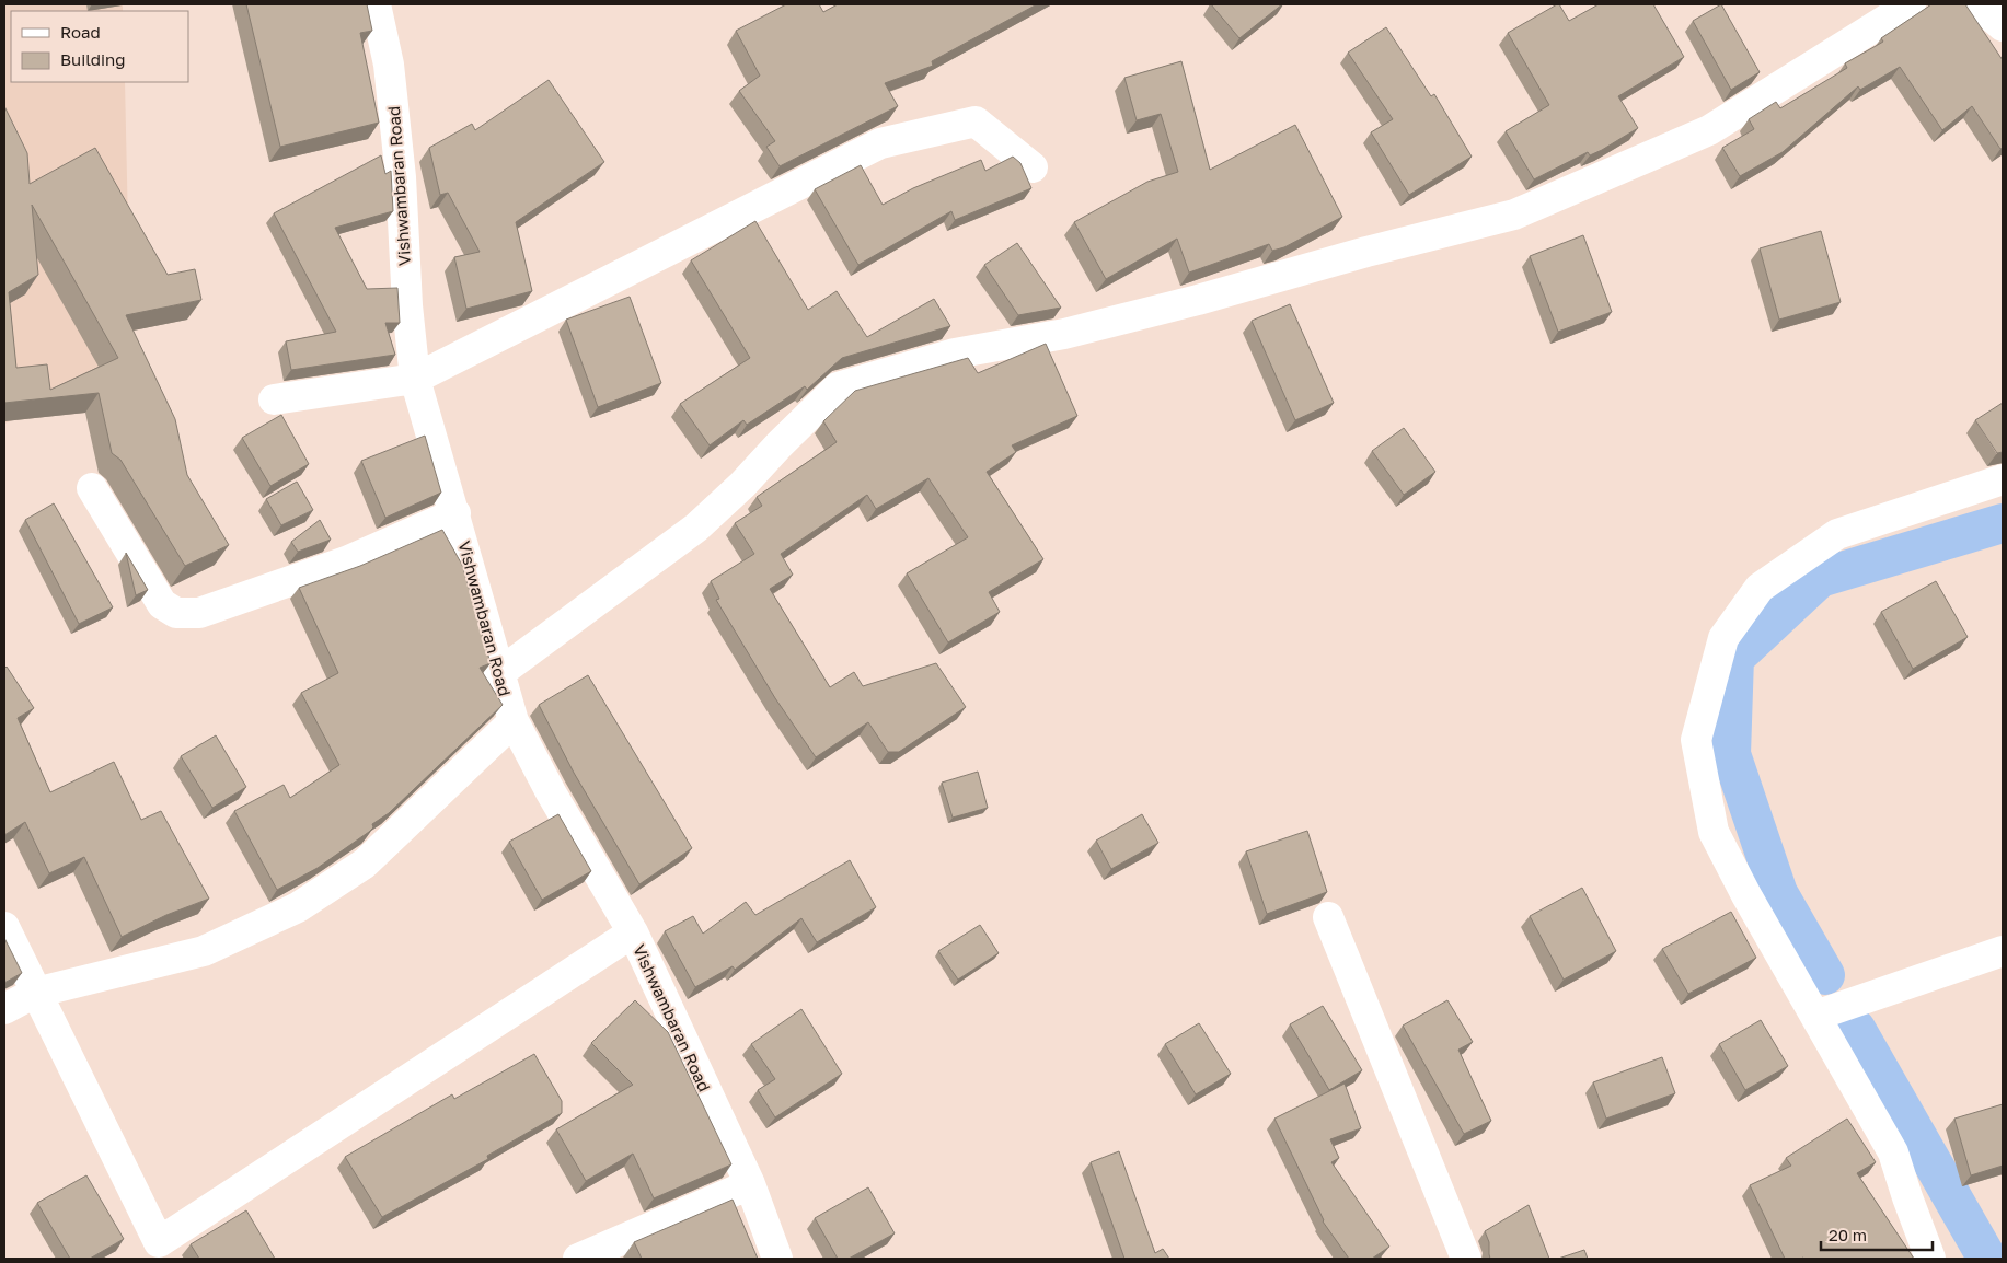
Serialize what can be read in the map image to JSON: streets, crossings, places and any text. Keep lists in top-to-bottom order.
{
  "streets": {
    "street": ["Vishwambaran Road"]
  },
  "legend": ["Road", "Building"],
  "scale_bar": "20 m"
}
